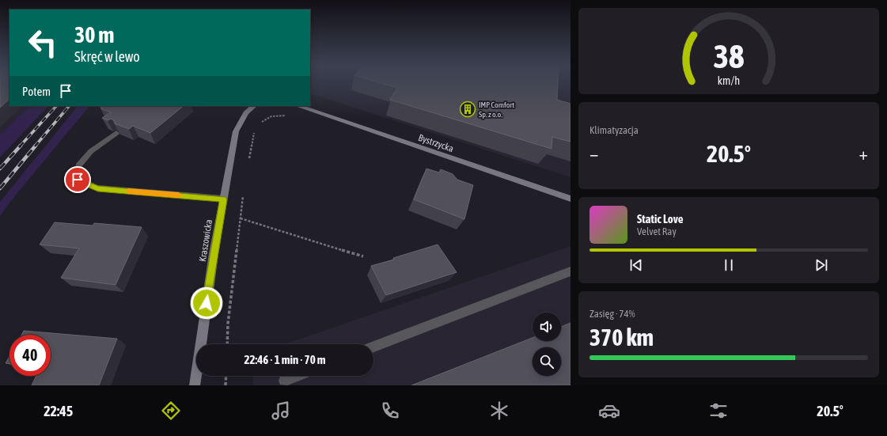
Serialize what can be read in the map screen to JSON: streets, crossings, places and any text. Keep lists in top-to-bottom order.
{
  "streets": {
    "street": ["Bystrzycka", "Kraszowicka"]
  },
  "places": {
    "building": ["IMP Comfort Sp. z o.o."]
  },
  "page": {
    "turn": ["30 m", "Skręć w lewo"],
    "then": "Potem",
    "tile": [
      "Klimatyzacja",
      ["Zasięg · 74%", "370 km"]
    ],
    "heat": ["−", "20.5°", "+"],
    "song": ["Static Love", "Velvet Ray"],
    "limit": "40",
    "trip": "22:46 · 1 min · 70 m",
    "tabs": ["22:45", "20.5°"],
    "gauge": ["38", "km/h"]
  }
}
